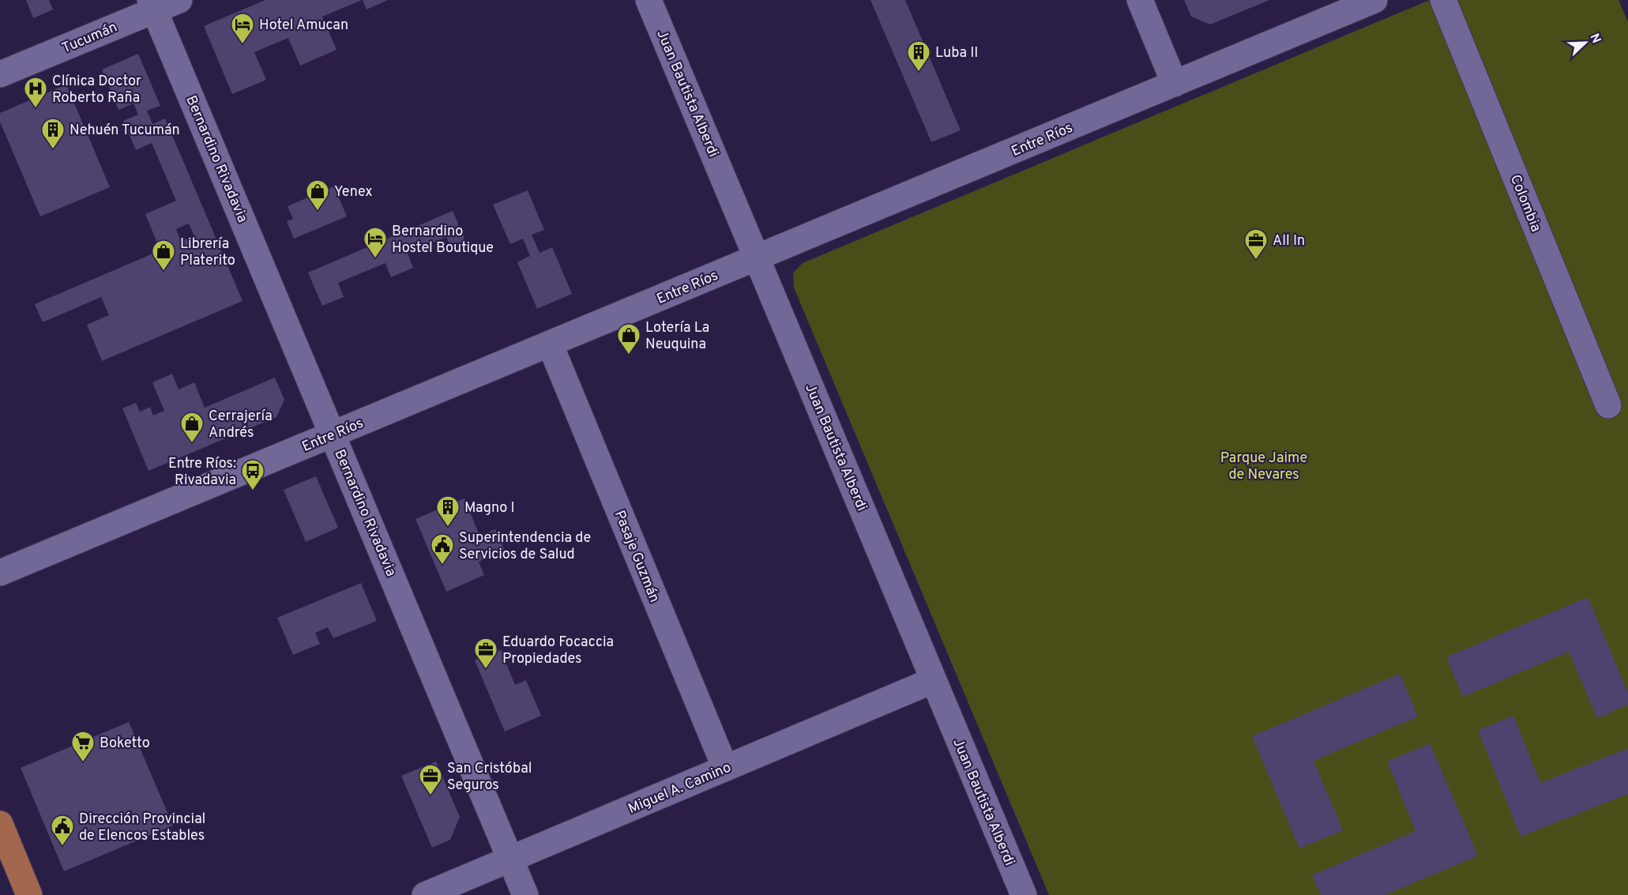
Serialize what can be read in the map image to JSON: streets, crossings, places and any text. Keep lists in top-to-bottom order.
{
  "streets": {
    "street": [
      "Tucumán",
      "Juan Bautista Alberdi",
      "Entre Ríos",
      "Bernardino Rivadavia",
      "Colombia",
      "Pasaje Guzmán",
      "Miguel A. Camino"
    ]
  },
  "crossings": [
    ["Tucumán", "Bernardino Rivadavia"],
    ["Juan Bautista Alberdi", "Entre Ríos"],
    ["Juan Bautista Alberdi", "Miguel A. Camino"],
    ["Entre Ríos", "Bernardino Rivadavia"],
    ["Entre Ríos", "Pasaje Guzmán"],
    ["Bernardino Rivadavia", "Miguel A. Camino"],
    ["Pasaje Guzmán", "Miguel A. Camino"]
  ],
  "parks": ["Parque Jaime de Nevares"],
  "places": {
    "hotel": ["Hotel Amucan", "Bernardino Hostel Boutique"],
    "building": ["Luba II", "Nehuén Tucumán", "Magno I"],
    "hospital": ["Clínica Doctor Roberto Raña"],
    "shop": [
      "Yenex",
      "Librería Platerito",
      "Lotería La Neuquina",
      "Cerrajería Andrés"
    ],
    "office": ["All In", "Eduardo Focaccia Propiedades", "San Cristóbal Seguros"],
    "bus stop": ["Entre Ríos: Rivadavia"],
    "public building": ["Superintendencia de Servicios de Salud", "Dirección Provincial de Elencos Estables"],
    "supermarket": ["Boketto"]
  },
  "north": "top right"
}
